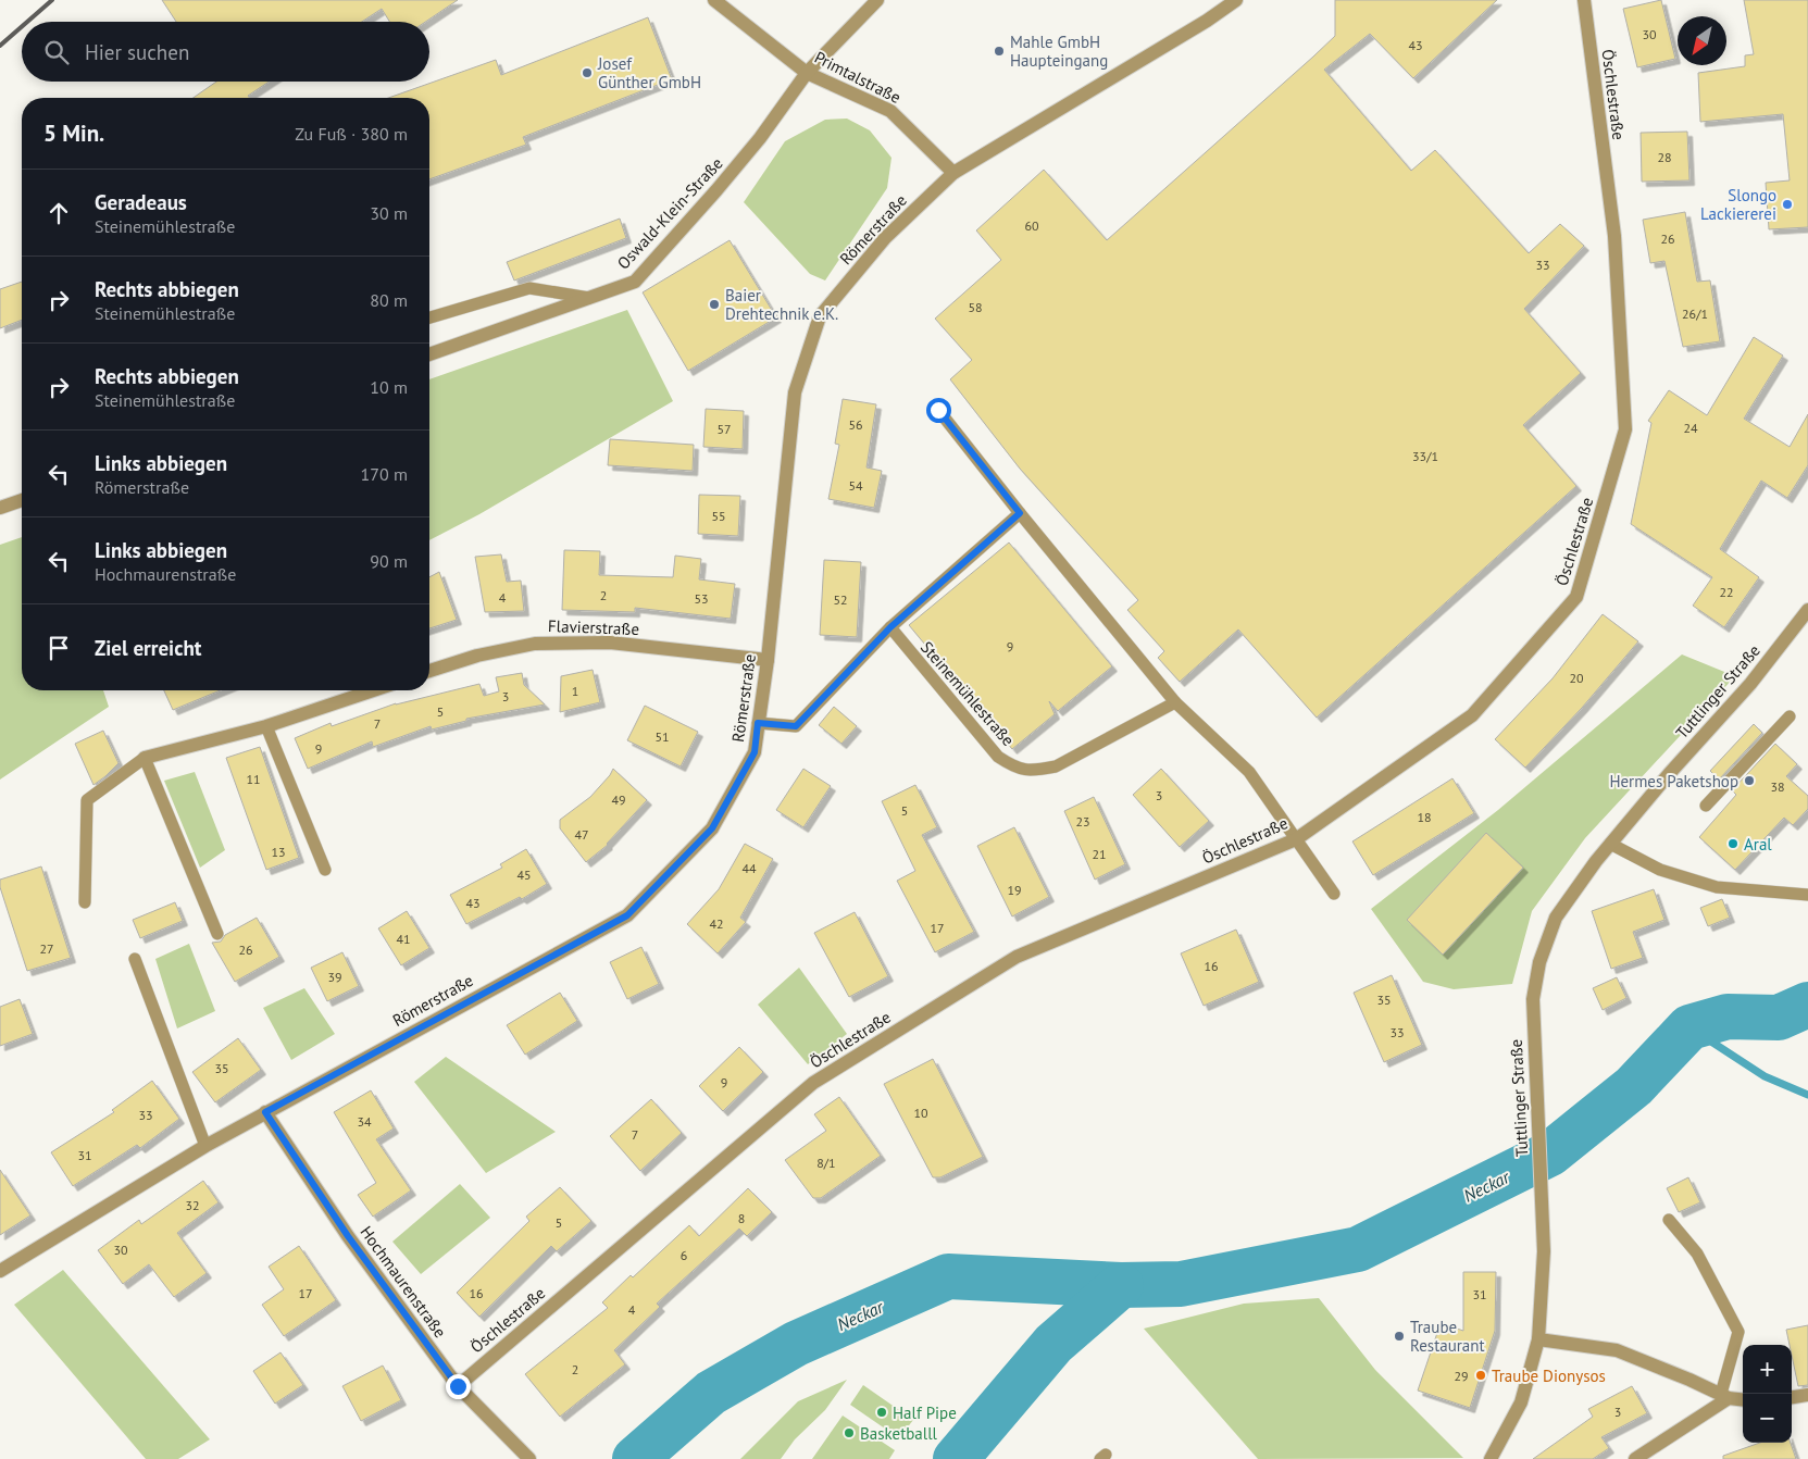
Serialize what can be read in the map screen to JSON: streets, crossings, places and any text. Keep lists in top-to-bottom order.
{
  "streets": {
    "street": [
      "Primtalstraße",
      "Öschlestraße",
      "Oswald-Klein-Straße",
      "Römerstraße",
      "Flavierstraße",
      "Tuttlinger Straße",
      "Hochmaurenstraße"
    ],
    "lane": ["Steinemühlestraße"]
  },
  "crossings": [
    ["Primtalstraße", "Oswald-Klein-Straße"],
    ["Primtalstraße", "Römerstraße"],
    ["Öschlestraße", "Hochmaurenstraße"],
    ["Römerstraße", "Flavierstraße"],
    ["Römerstraße", "Hochmaurenstraße"]
  ],
  "water": ["Neckar"],
  "places": [
    "Mahle GmbH Haupteingang",
    "Josef Günther GmbH",
    "Slongo Lackiererei",
    "Baier Drehtechnik e.K.",
    "Hermes Paketshop",
    "Aral",
    "Traube Restaurant",
    "Traube Dionysos",
    "Half Pipe",
    "Basketballl"
  ],
  "house_numbers": [
    "30",
    "43",
    "28",
    "60",
    "26",
    "33",
    "58",
    "26/1",
    "56",
    "24",
    "57",
    "33/1",
    "54",
    "55",
    "22",
    "2",
    "4",
    "53",
    "52",
    "9",
    "20",
    "1",
    "3",
    "5",
    "7",
    "51",
    "9",
    "11",
    "38",
    "3",
    "49",
    "5",
    "18",
    "23",
    "47",
    "13",
    "21",
    "44",
    "45",
    "19",
    "43",
    "42",
    "17",
    "41",
    "27",
    "26",
    "16",
    "39",
    "35",
    "33",
    "35",
    "9",
    "10",
    "33",
    "34",
    "7",
    "31",
    "8/1",
    "32",
    "8",
    "5",
    "30",
    "6",
    "17",
    "16",
    "31",
    "4",
    "2",
    "29",
    "3"
  ],
  "north": "bottom left",
  "page": {
    "search": "Hier suchen",
    "heading": ["5 Min.", "Zu Fuß · 380 m"],
    "list": [
      ["Geradeaus", "Steinemühlestraße", "30 m"],
      ["Rechts abbiegen", "Steinemühlestraße", "80 m"],
      ["Rechts abbiegen", "Steinemühlestraße", "10 m"],
      ["Links abbiegen", "Römerstraße", "170 m"],
      ["Links abbiegen", "Hochmaurenstraße", "90 m"],
      "Ziel erreicht"
    ],
    "map_buttons": ["+", "−"]
  }
}
